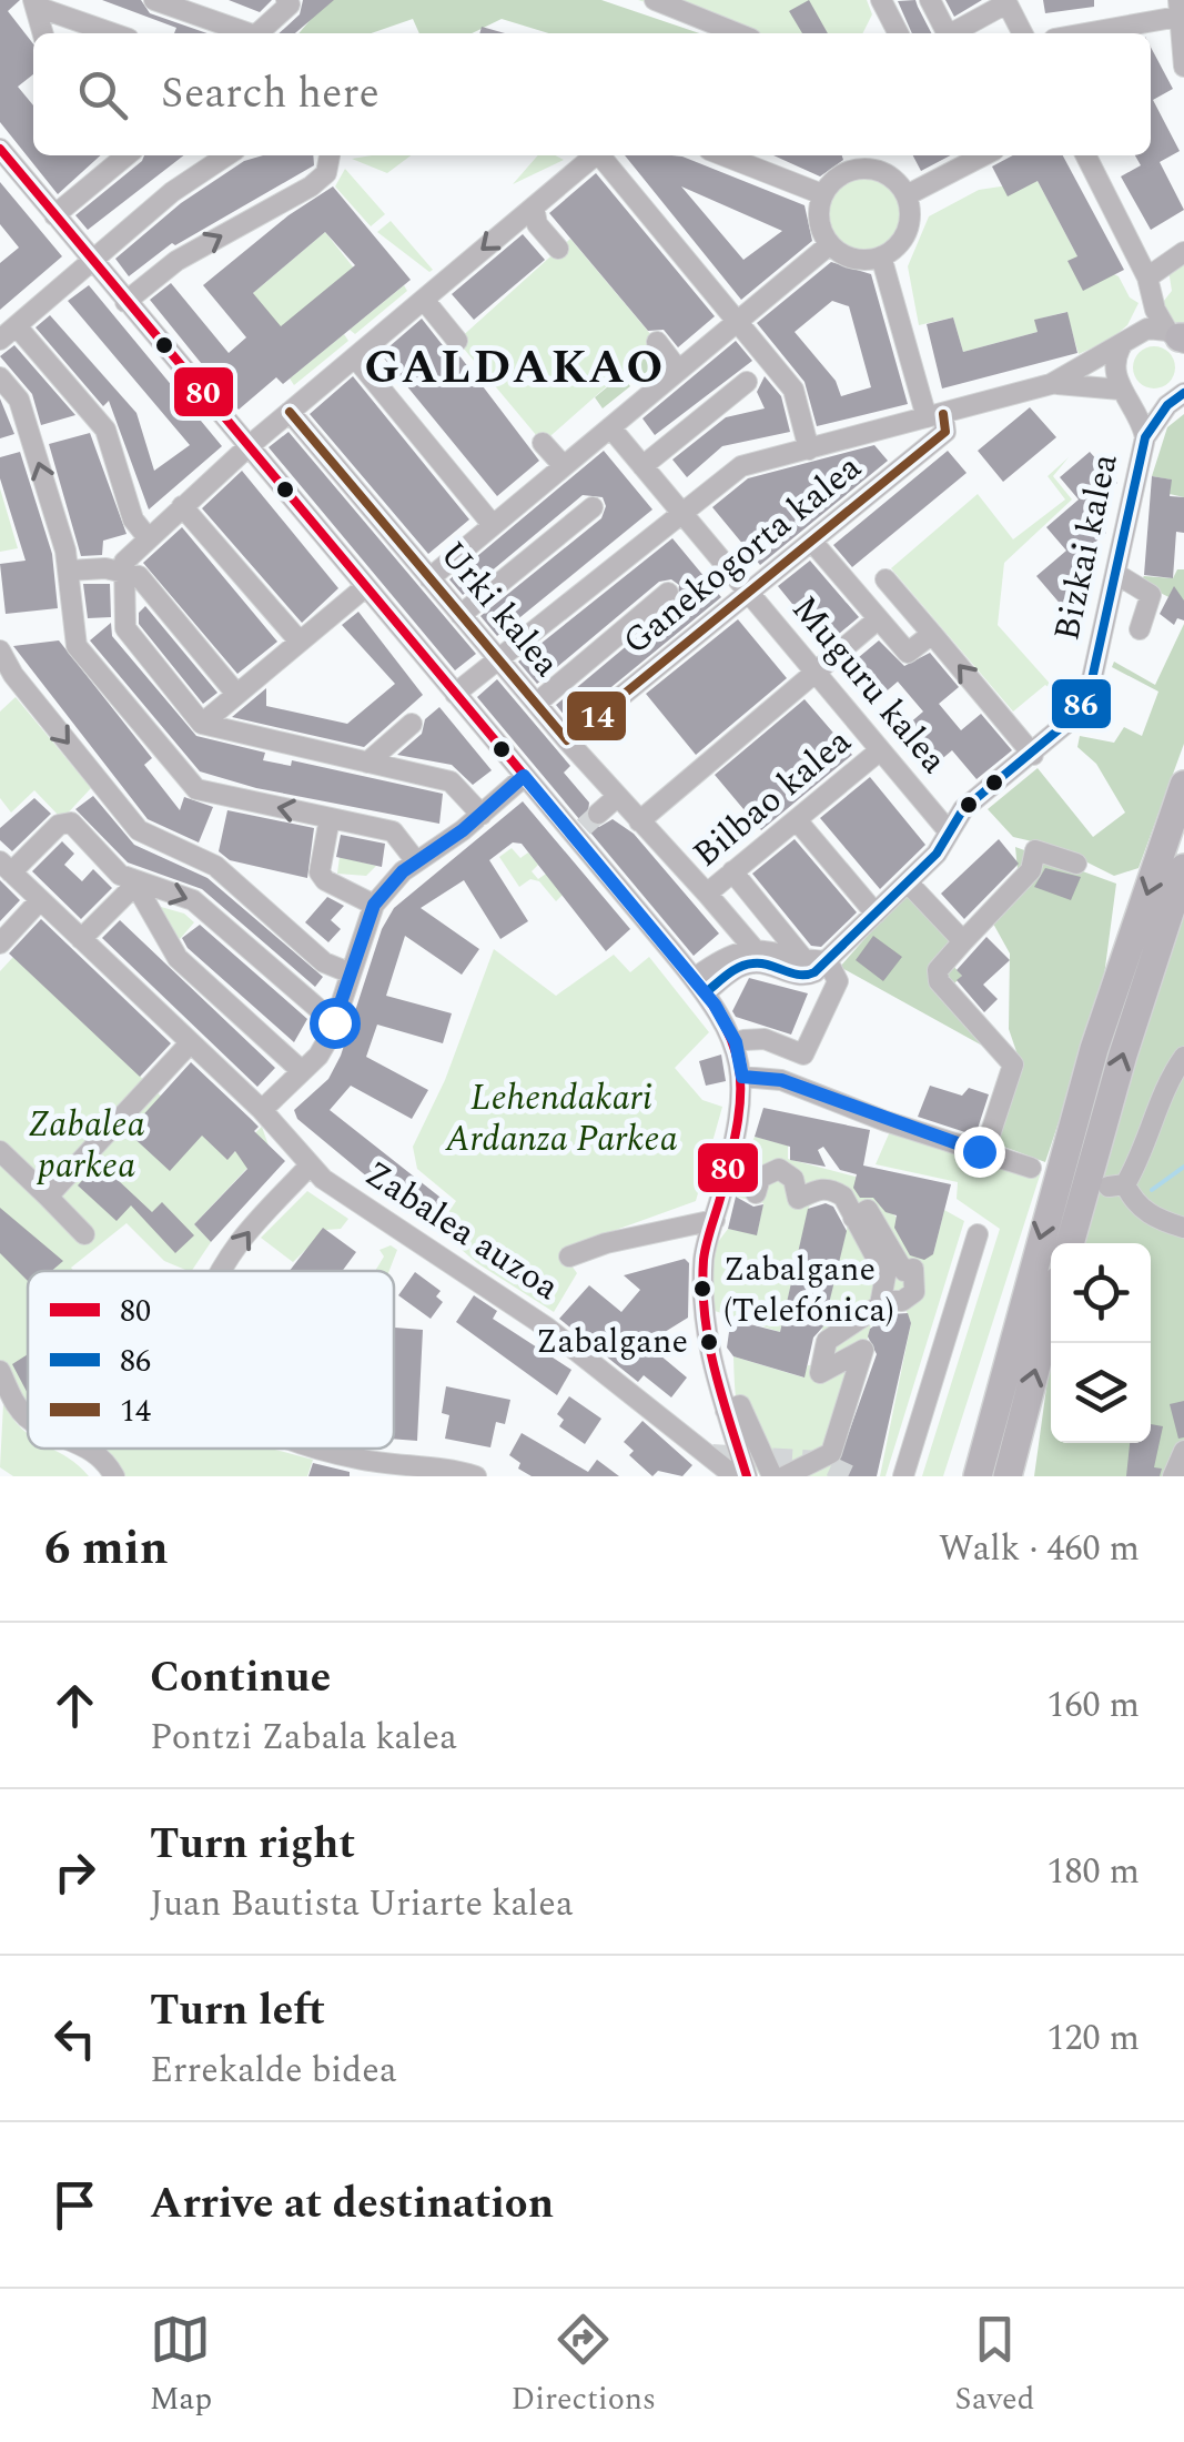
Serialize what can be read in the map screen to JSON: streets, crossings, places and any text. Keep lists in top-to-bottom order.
{
  "streets": {
    "street": [
      "Bizkai kalea",
      "Ganekogorta kalea",
      "Urki kalea",
      "Muguru kalea",
      "Bilbao kalea",
      "Zabalea auzoa"
    ]
  },
  "crossings": [
    ["Bizkai kalea", "Muguru kalea"],
    ["Ganekogorta kalea", "Urki kalea"],
    ["Ganekogorta kalea", "Muguru kalea"],
    ["Urki kalea", "Bilbao kalea"],
    ["Muguru kalea", "Bilbao kalea"]
  ],
  "districts": ["GALDAKAO"],
  "parks": ["Lehendakari Ardanza Parkea", "Zabalea parkea"],
  "places": ["Zabalgane (Telefónica)", "Zabalgane"],
  "lines": ["transit line 80", "transit line 86", "transit line 14"],
  "legend": ["80", "86", "14"],
  "page": {
    "search": "Search here",
    "heading": ["6 min", "Walk · 460 m"],
    "list": [
      ["Continue", "Pontzi Zabala kalea", "160 m"],
      ["Turn right", "Juan Bautista Uriarte kalea", "180 m"],
      ["Turn left", "Errekalde bidea", "120 m"],
      "Arrive at destination"
    ],
    "nav": ["Map", "Directions", "Saved"]
  }
}
